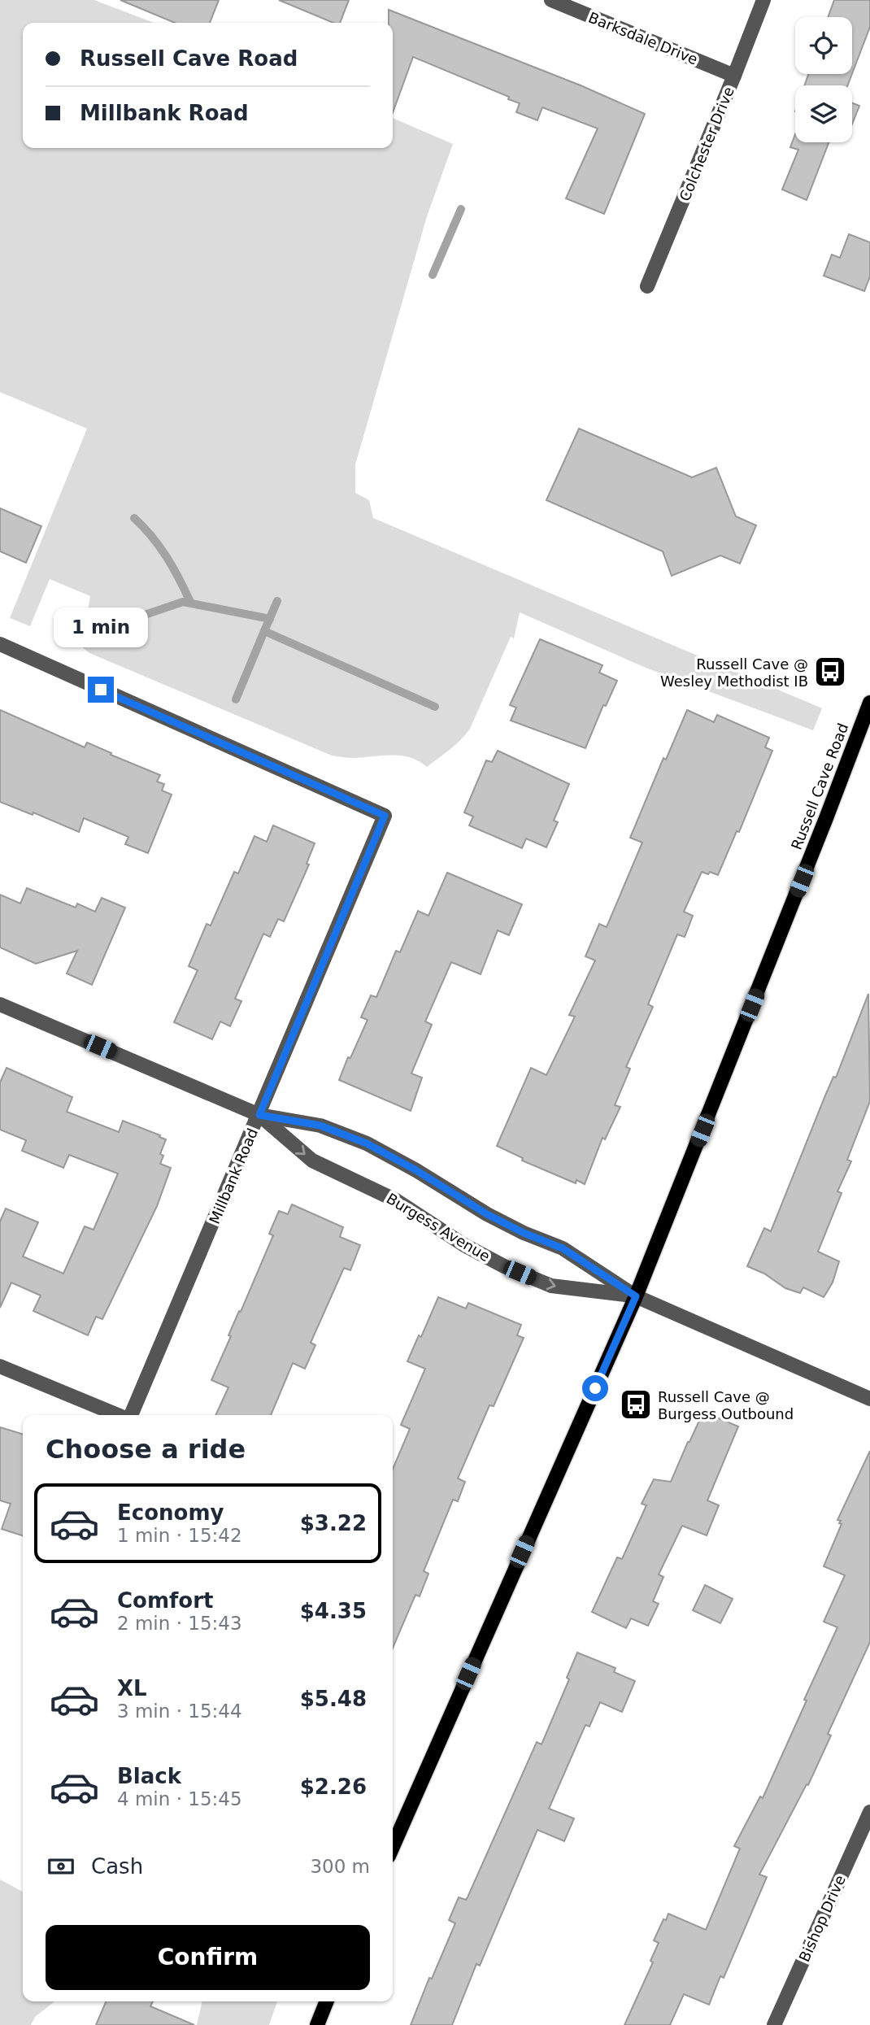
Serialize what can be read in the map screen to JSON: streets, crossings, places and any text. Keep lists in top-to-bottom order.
{
  "streets": {
    "main road": ["Russell Cave Road"],
    "street": [
      "Barksdale Drive",
      "Colchester Drive",
      "Millbank Road",
      "Burgess Avenue",
      "Bishop Drive"
    ]
  },
  "crossings": [
    ["Barksdale Drive", "Colchester Drive"],
    ["Russell Cave Road", "Burgess Avenue"],
    ["Millbank Road", "Burgess Avenue"]
  ],
  "places": {
    "bus stop": ["Russell Cave @ Wesley Methodist IB", "Russell Cave @ Burgess Outbound"]
  },
  "page": {
    "banner": ["Russell Cave Road", "Millbank Road"],
    "bubble": "1 min",
    "heading": "Choose a ride",
    "list": [
      {
        "name": "Economy",
        "note": "1 min · 15:42",
        "value": "$3.22"
      },
      {
        "name": "Comfort",
        "note": "2 min · 15:43",
        "value": "$4.35"
      },
      {
        "name": "XL",
        "note": "3 min · 15:44",
        "value": "$5.48"
      },
      {
        "name": "Black",
        "note": "4 min · 15:45",
        "value": "$2.26"
      }
    ],
    "pay": ["Cash", "300 m"],
    "buttons": "Confirm"
  }
}
